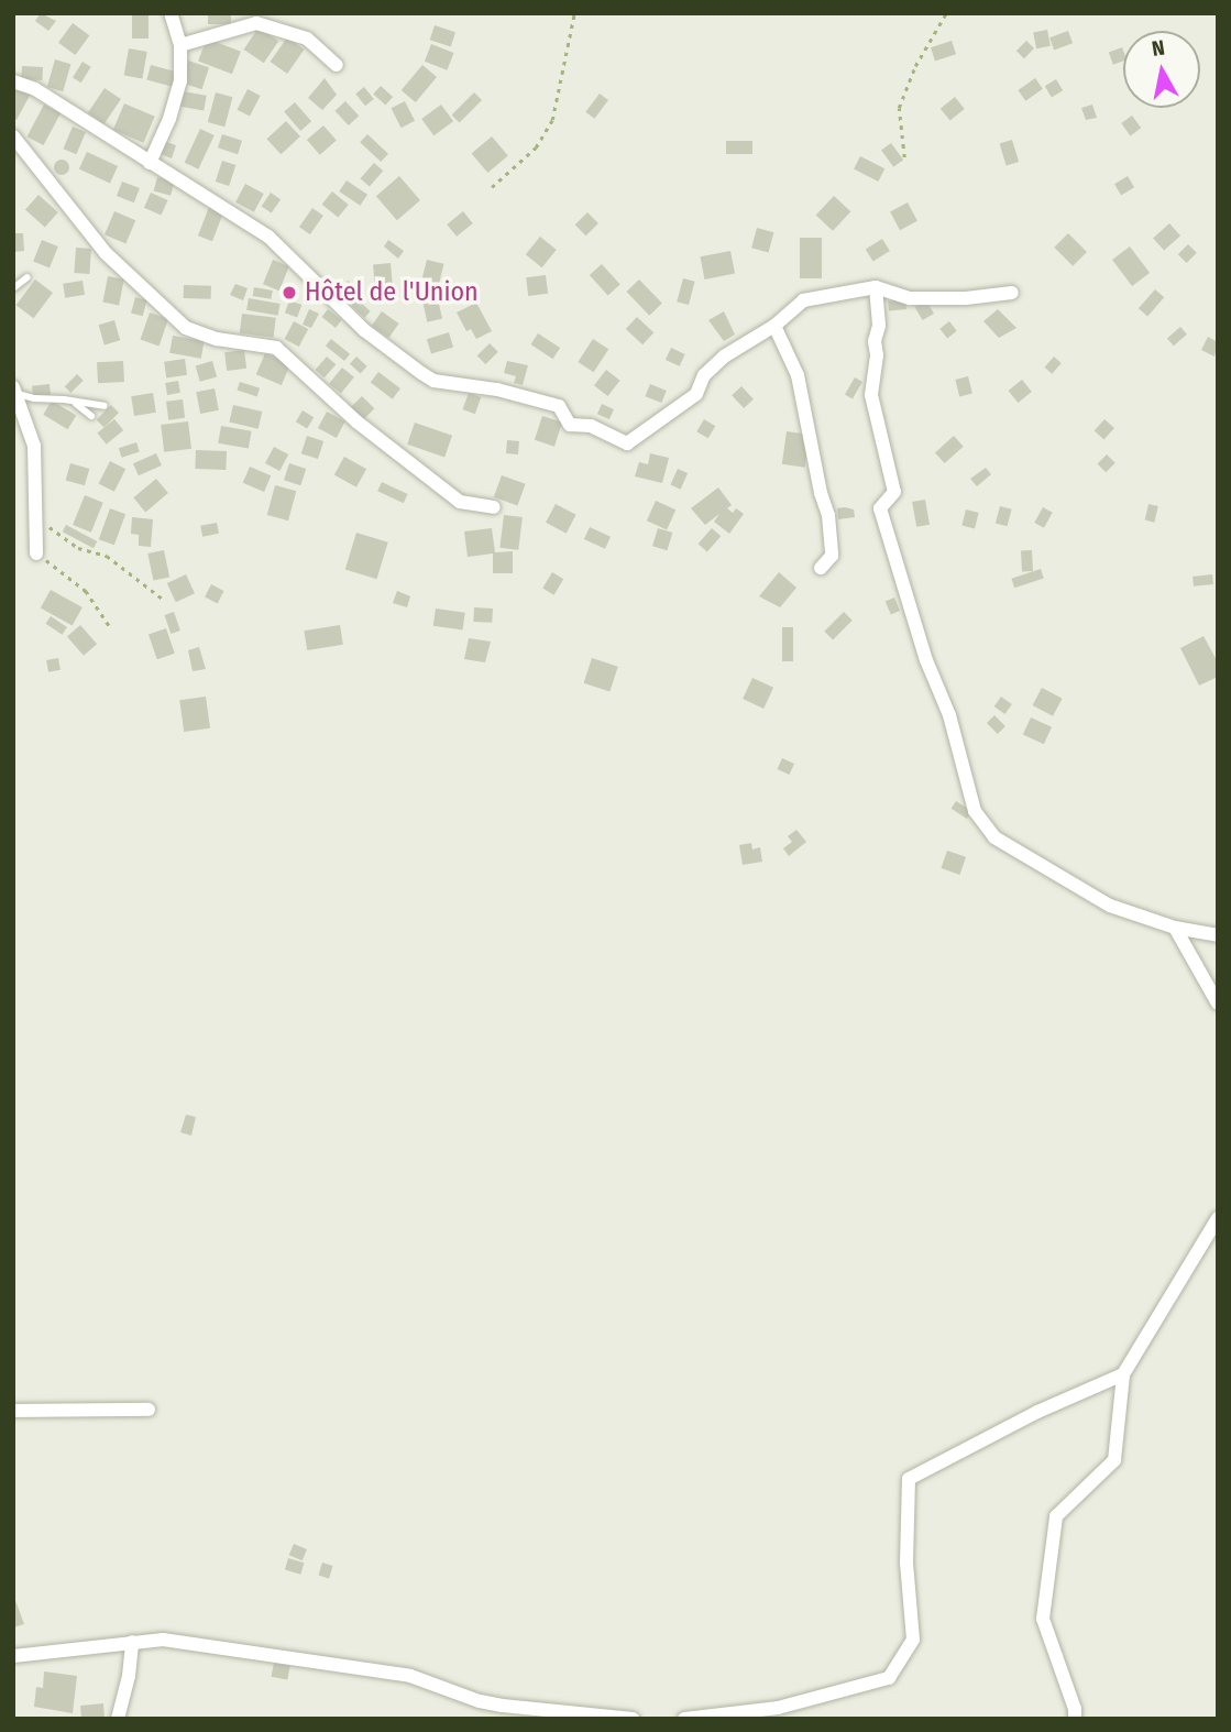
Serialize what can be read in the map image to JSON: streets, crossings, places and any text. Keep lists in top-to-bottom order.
{
  "places": ["Hôtel de l'Union"],
  "north": "top"
}
